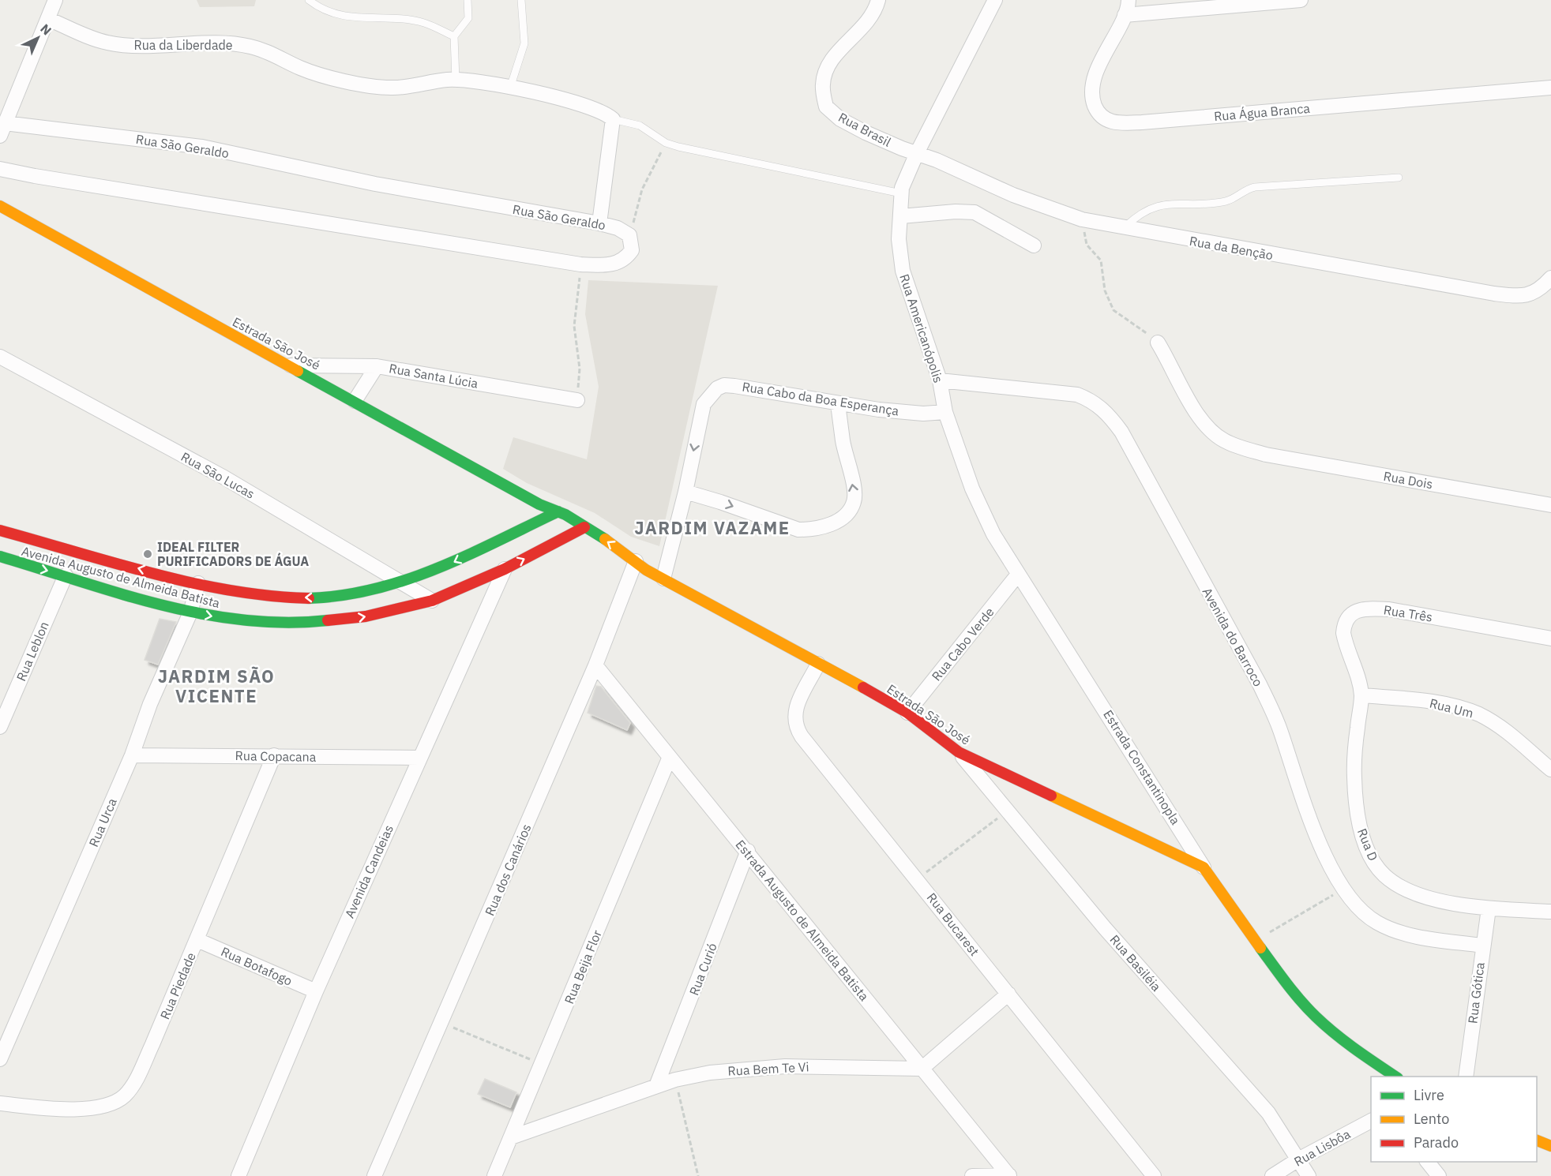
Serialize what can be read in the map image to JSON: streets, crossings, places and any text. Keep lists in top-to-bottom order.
{
  "streets": {
    "street": [
      "Rua da Liberdade",
      "Rua Água Branca",
      "Rua Brasil",
      "Rua São Geraldo",
      "Rua da Benção",
      "Rua Americanópolis",
      "Estrada São José",
      "Rua Santa Lúcia",
      "Rua Cabo da Boa Esperança",
      "Rua São Lucas",
      "Rua Dois",
      "Avenida Augusto de Almeida Batista",
      "Rua Três",
      "Avenida do Barroco",
      "Rua Cabo Verde",
      "Rua Leblon",
      "Rua Um",
      "Rua Copacana",
      "Estrada Constantinopla",
      "Rua Urca",
      "Rua D",
      "Rua dos Canários",
      "Avenida Candeias",
      "Estrada Augusto de Almeida Batista",
      "Rua Bucarest",
      "Rua Basiléia",
      "Rua Botafogo",
      "Rua Beija Flor",
      "Rua Curió",
      "Rua Piedade",
      "Rua Gótica",
      "Rua Bem Te Vi",
      "Rua Lisbôa"
    ]
  },
  "crossings": [
    ["Rua Brasil", "Rua da Benção"],
    ["Rua Americanópolis", "Rua Cabo da Boa Esperança"],
    ["Rua Americanópolis", "Avenida do Barroco"],
    ["Rua Americanópolis", "Estrada Constantinopla"],
    ["Estrada São José", "Rua Santa Lúcia"],
    ["Estrada São José", "Avenida Augusto de Almeida Batista"],
    ["Estrada São José", "Rua Cabo Verde"],
    ["Estrada São José", "Estrada Constantinopla"],
    ["Estrada São José", "Rua dos Canários"],
    ["Estrada São José", "Rua Bucarest"],
    ["Estrada São José", "Rua Basiléia"],
    ["Rua Cabo da Boa Esperança", "Estrada Constantinopla"],
    ["Rua São Lucas", "Avenida Augusto de Almeida Batista"],
    ["Avenida Augusto de Almeida Batista", "Rua Leblon"],
    ["Avenida Augusto de Almeida Batista", "Rua Urca"],
    ["Avenida Augusto de Almeida Batista", "Avenida Candeias"],
    ["Rua Três", "Rua Um"],
    ["Rua Três", "Rua D"],
    ["Avenida do Barroco", "Rua Gótica"],
    ["Rua Cabo Verde", "Estrada Constantinopla"],
    ["Rua Um", "Rua D"],
    ["Rua Copacana", "Rua Urca"],
    ["Rua Copacana", "Avenida Candeias"],
    ["Rua Copacana", "Rua Piedade"],
    ["Rua D", "Rua Gótica"],
    ["Rua dos Canários", "Estrada Augusto de Almeida Batista"],
    ["Avenida Candeias", "Rua Botafogo"],
    ["Estrada Augusto de Almeida Batista", "Rua Beija Flor"],
    ["Estrada Augusto de Almeida Batista", "Rua Curió"],
    ["Estrada Augusto de Almeida Batista", "Rua Bem Te Vi"],
    ["Rua Basiléia", "Rua Lisbôa"],
    ["Rua Botafogo", "Rua Piedade"],
    ["Rua Beija Flor", "Rua Bem Te Vi"],
    ["Rua Curió", "Rua Bem Te Vi"]
  ],
  "districts": ["JARDIM VAZAME", "JARDIM SÃO VICENTE"],
  "places": ["IDEAL FILTER PURIFICADORS DE ÁGUA"],
  "legend": ["Livre", "Lento", "Parado"],
  "north": "top right"
}
